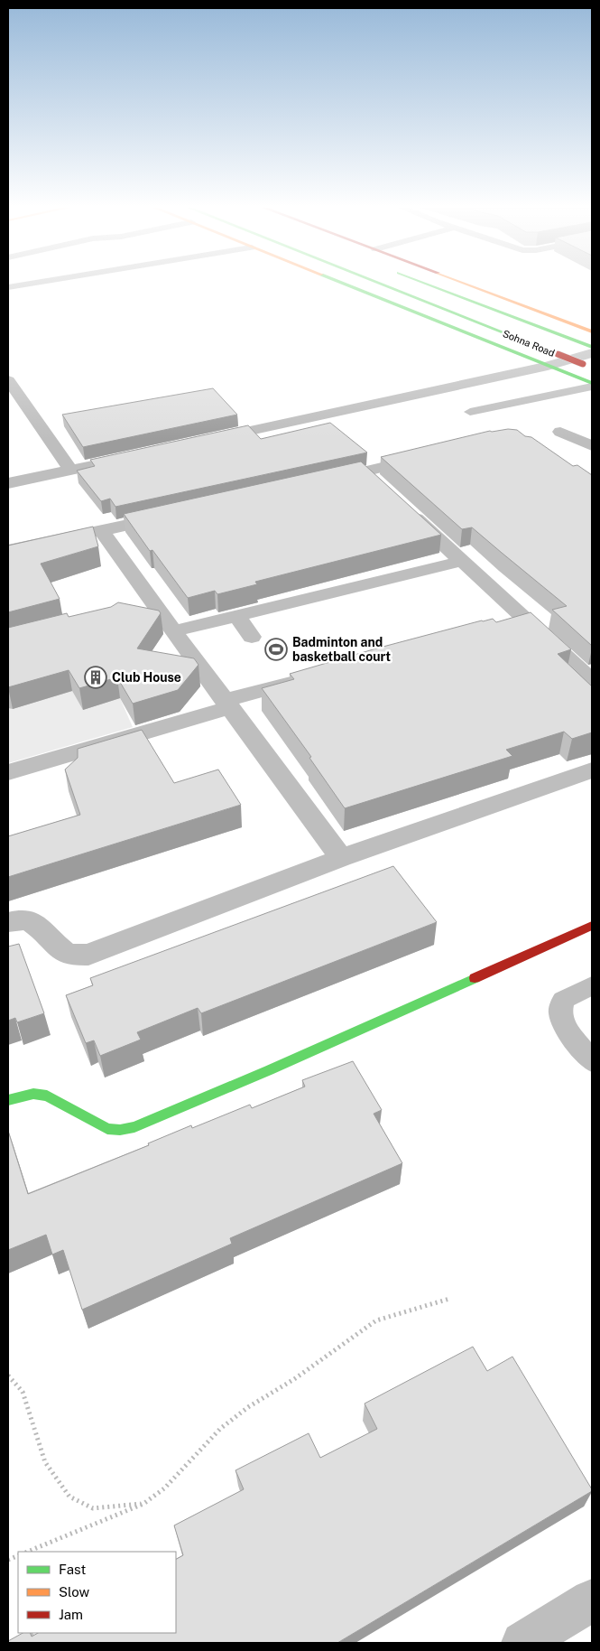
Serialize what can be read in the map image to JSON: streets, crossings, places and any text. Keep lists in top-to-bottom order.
{
  "streets": {
    "main road": ["Sohna Road"]
  },
  "places": {
    "sports": ["Badminton and basketball court"],
    "building": ["Club House"]
  },
  "legend": ["Fast", "Slow", "Jam"]
}
